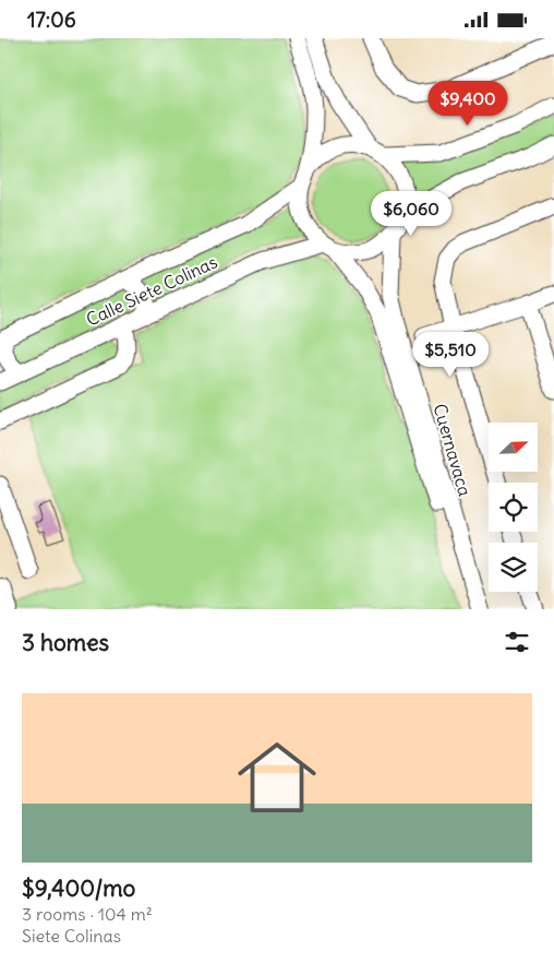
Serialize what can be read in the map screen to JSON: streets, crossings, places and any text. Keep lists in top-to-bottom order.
{
  "streets": {
    "street": ["Calle Siete Colinas", "Cuernavaca"]
  },
  "crossings": [
    ["Calle Siete Colinas", "Cuernavaca"]
  ],
  "north": "top right",
  "page": {
    "status": "17:06",
    "price": ["$9,400", "$6,060", "$5,510"],
    "heading": "3 homes",
    "list": [
      {
        "name": "$9,400/mo",
        "note": "3 rooms · 104 m² · Siete Colinas"
      }
    ]
  }
}
